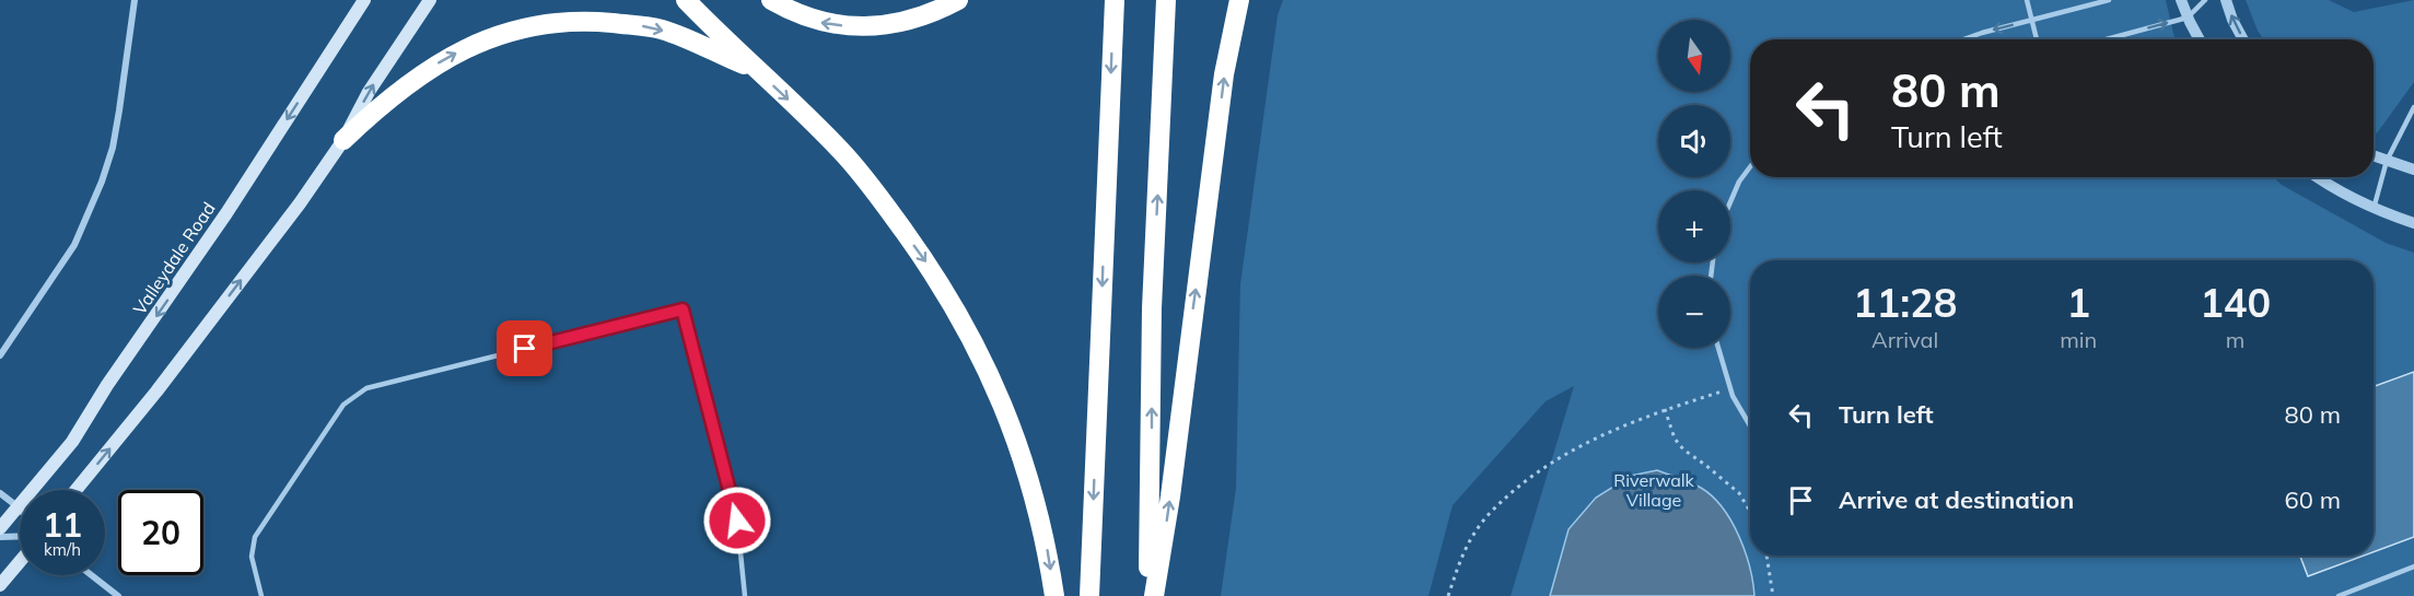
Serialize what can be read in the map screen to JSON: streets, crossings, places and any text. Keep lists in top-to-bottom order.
{
  "streets": {
    "main road": ["Valleydale Road"]
  },
  "parks": ["Riverwalk Village"],
  "north": "bottom",
  "page": {
    "map_buttons": ["+", "−"],
    "turn": ["80 m", "Turn left"],
    "eta": [
      "11:28",
      "Arrival",
      "1",
      "min",
      "140",
      "m"
    ],
    "list": [
      {
        "name": "Turn left",
        "value": "80 m"
      },
      {
        "name": "Arrive at destination",
        "value": "60 m"
      }
    ],
    "speed": "11 km/h",
    "limit": "20"
  }
}
